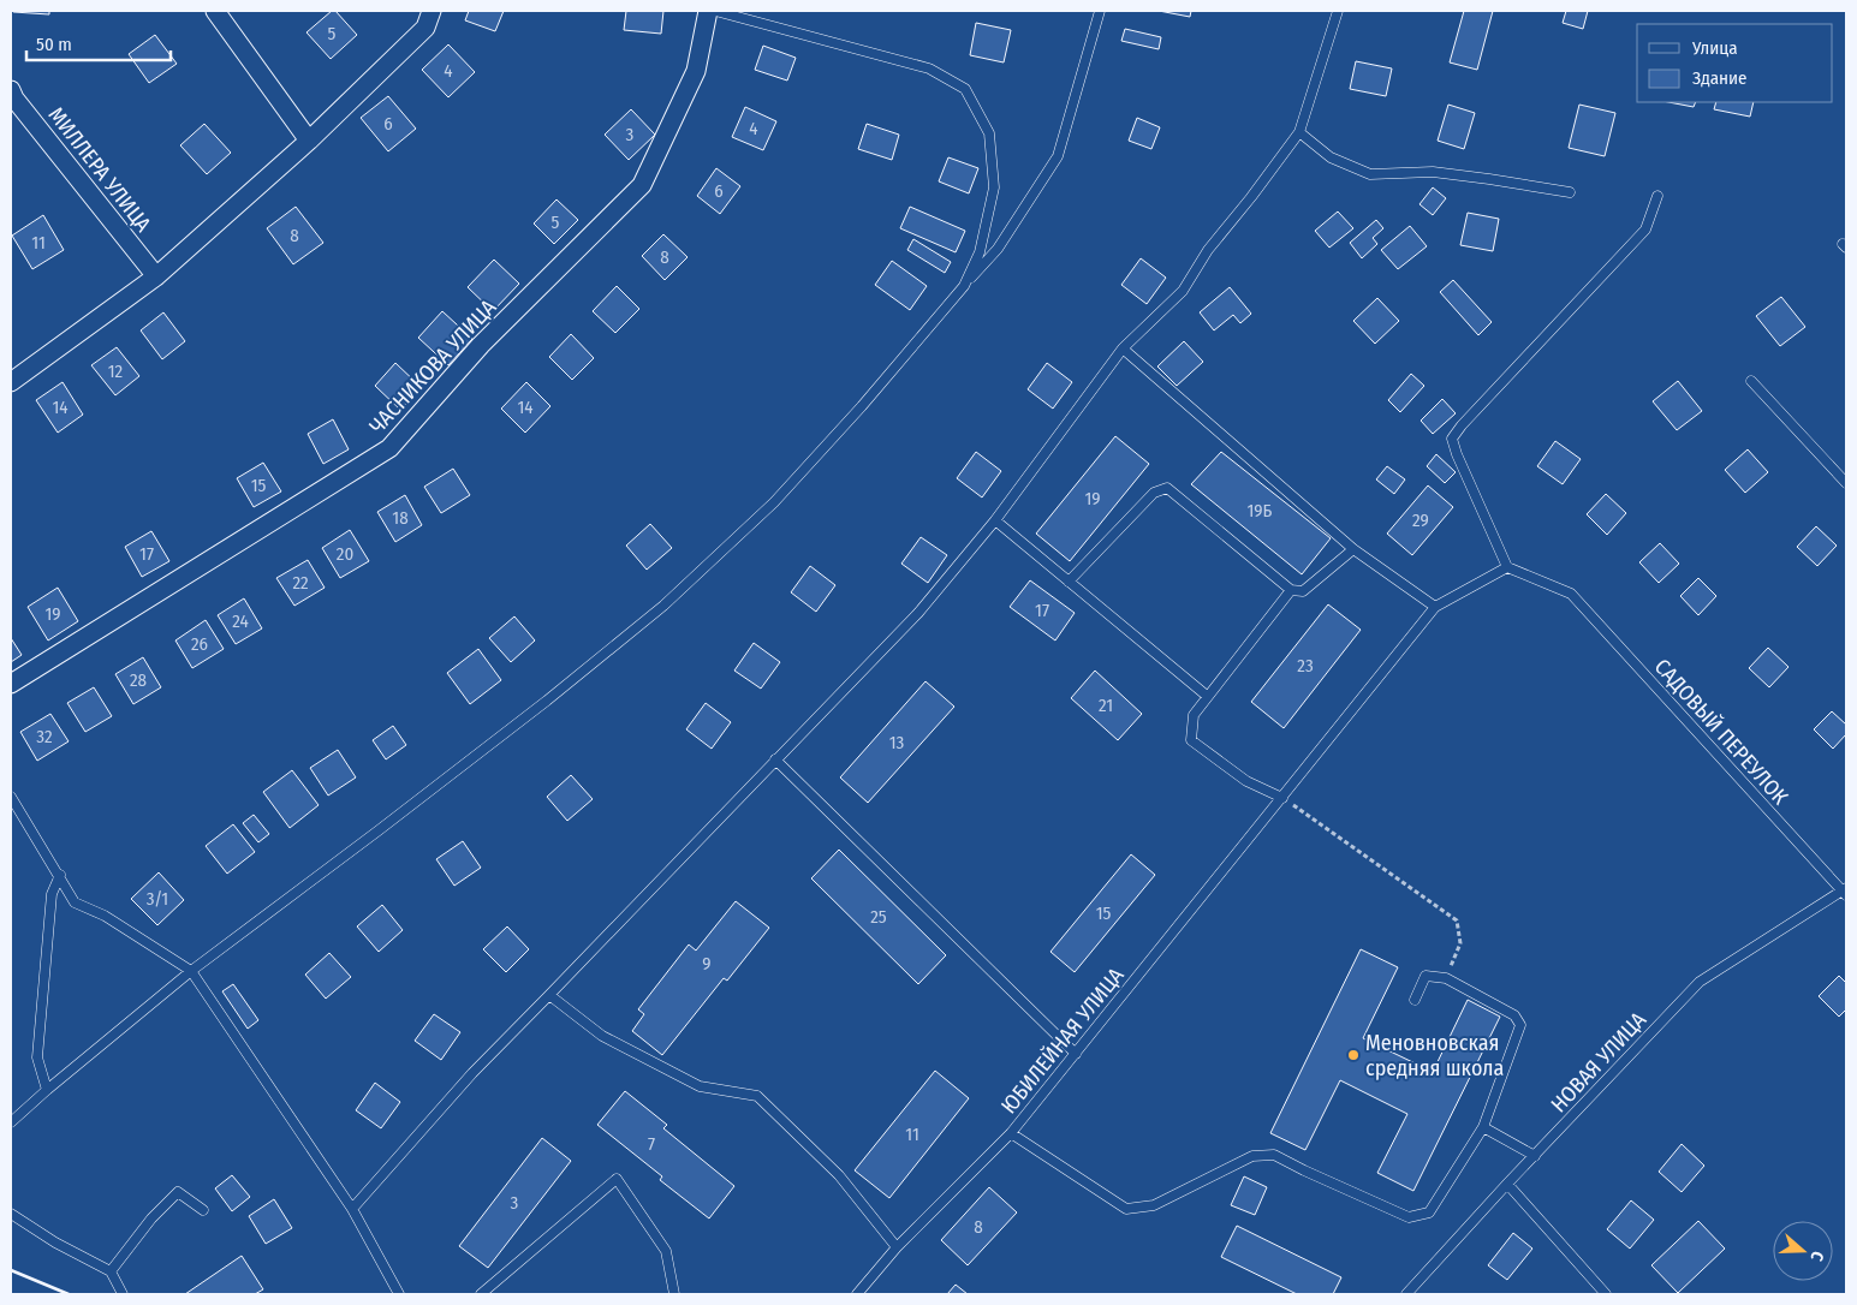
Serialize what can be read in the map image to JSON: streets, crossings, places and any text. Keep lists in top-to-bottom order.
{
  "streets": {
    "street": ["МИЛЛЕРА УЛИЦА", "ЧАСНИКОВА УЛИЦА"],
    "lane": ["САДОВЫЙ ПЕРЕУЛОК", "ЮБИЛЕЙНАЯ УЛИЦА", "НОВАЯ УЛИЦА"]
  },
  "crossings": [
    ["САДОВЫЙ ПЕРЕУЛОК", "ЮБИЛЕЙНАЯ УЛИЦА"],
    ["САДОВЫЙ ПЕРЕУЛОК", "НОВАЯ УЛИЦА"]
  ],
  "places": ["Меновновская средняя школа"],
  "house_numbers": [
    "5",
    "4",
    "6",
    "4",
    "3",
    "6",
    "5",
    "8",
    "11",
    "8",
    "12",
    "14",
    "14",
    "15",
    "19",
    "19Б",
    "18",
    "29",
    "17",
    "20",
    "22",
    "17",
    "19",
    "24",
    "26",
    "23",
    "28",
    "21",
    "32",
    "13",
    "3/1",
    "15",
    "25",
    "9",
    "11",
    "7",
    "3",
    "8"
  ],
  "legend": ["Улица", "Здание"],
  "scale_bar": "50 m",
  "north": "right"
}
